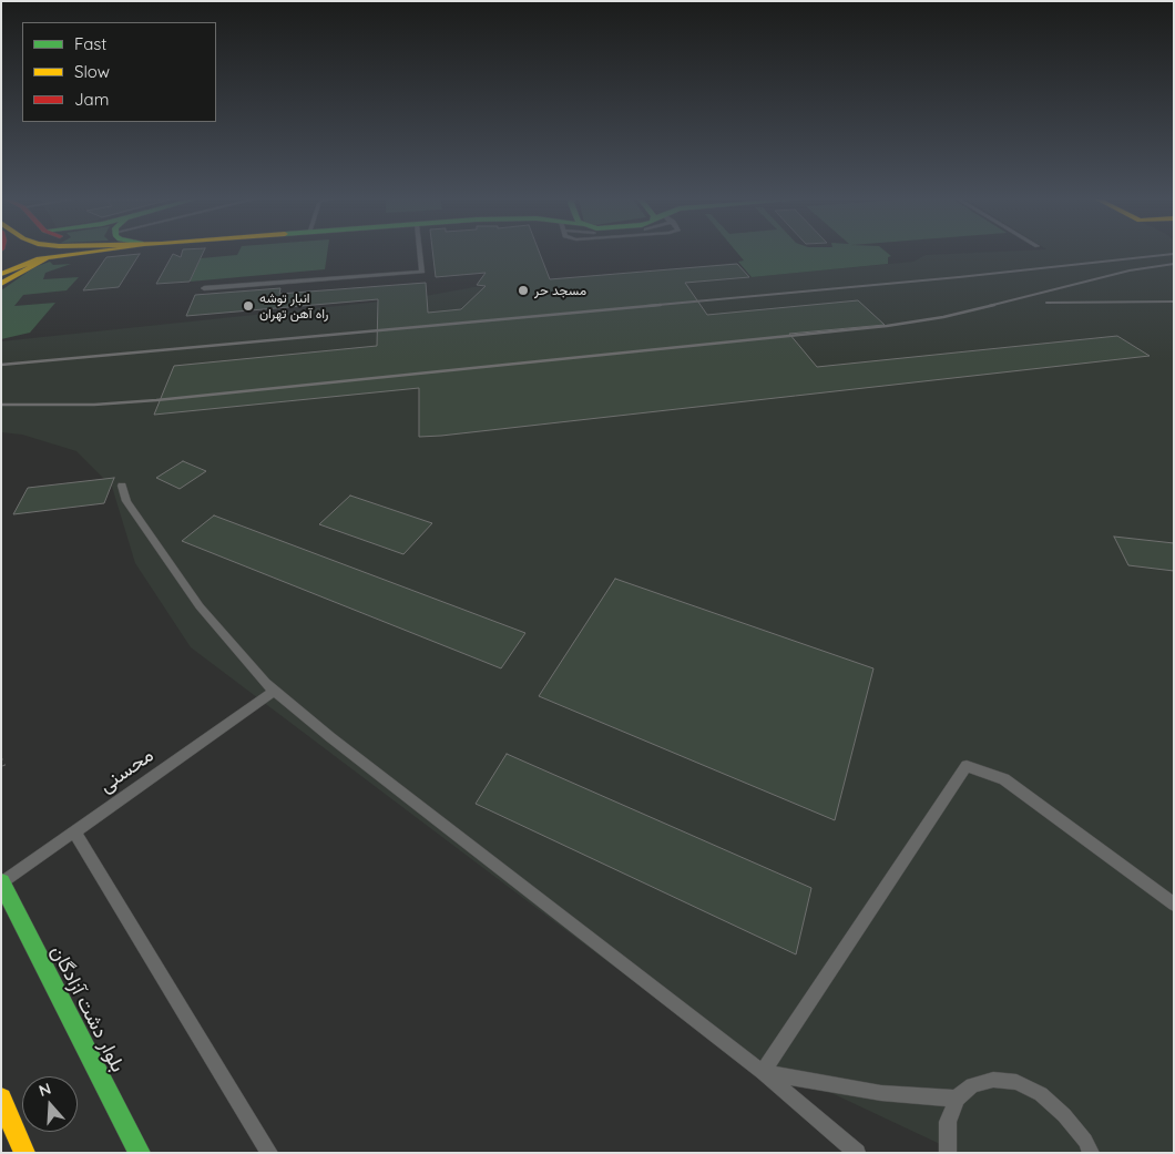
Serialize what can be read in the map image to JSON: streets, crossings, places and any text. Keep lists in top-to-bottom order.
{
  "streets": {
    "main road": ["بلوار دشت آزادگان"],
    "lane": ["محسنی"]
  },
  "crossings": [
    ["محسنی", "بلوار دشت آزادگان"]
  ],
  "places": ["مسجد حر", "انبار توشه راه آهن تهران"],
  "legend": ["Fast", "Slow", "Jam"],
  "north": "top"
}
